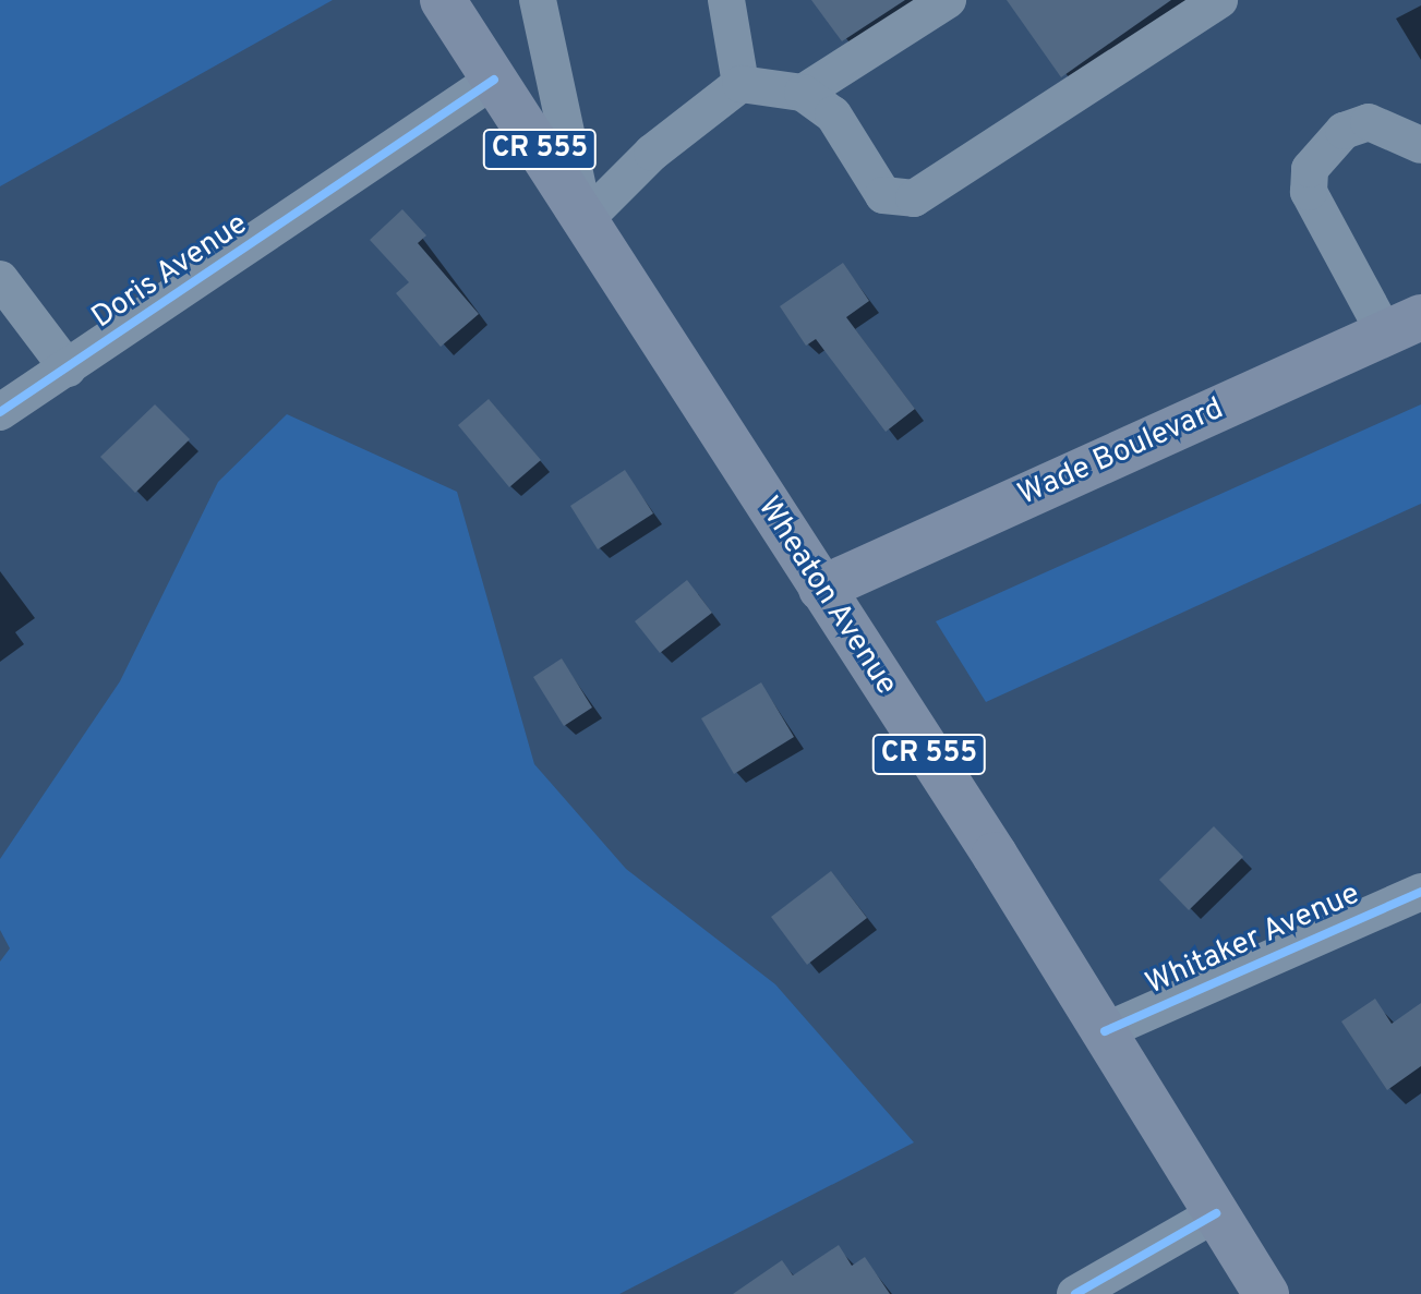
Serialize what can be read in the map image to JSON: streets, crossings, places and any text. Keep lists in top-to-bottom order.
{
  "streets": {
    "main road": ["CR 555", "Wade Boulevard", "Wheaton Avenue"],
    "street": ["Doris Avenue", "Whitaker Avenue"]
  },
  "crossings": [
    ["CR 555", "Doris Avenue"],
    ["CR 555", "Wheaton Avenue"],
    ["Doris Avenue", "Wheaton Avenue"],
    ["Wade Boulevard", "Wheaton Avenue"],
    ["Wheaton Avenue", "Whitaker Avenue"]
  ]
}
